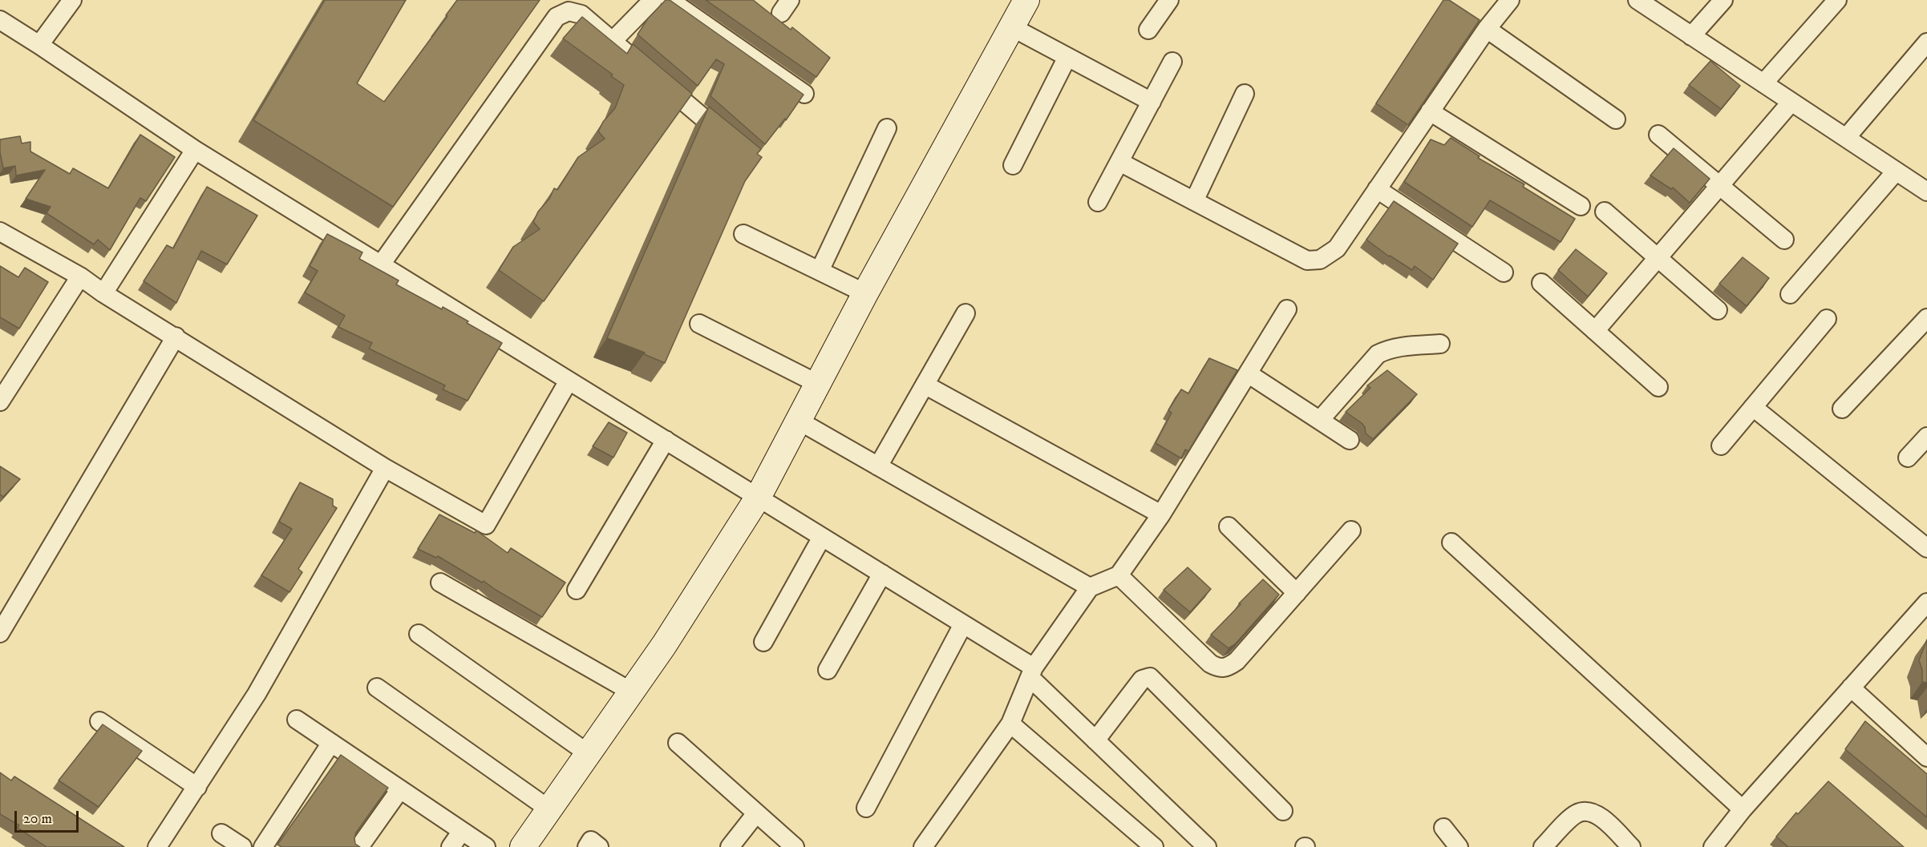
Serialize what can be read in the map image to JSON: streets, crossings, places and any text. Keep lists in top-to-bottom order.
{
  "scale_bar": "20 m"
}
